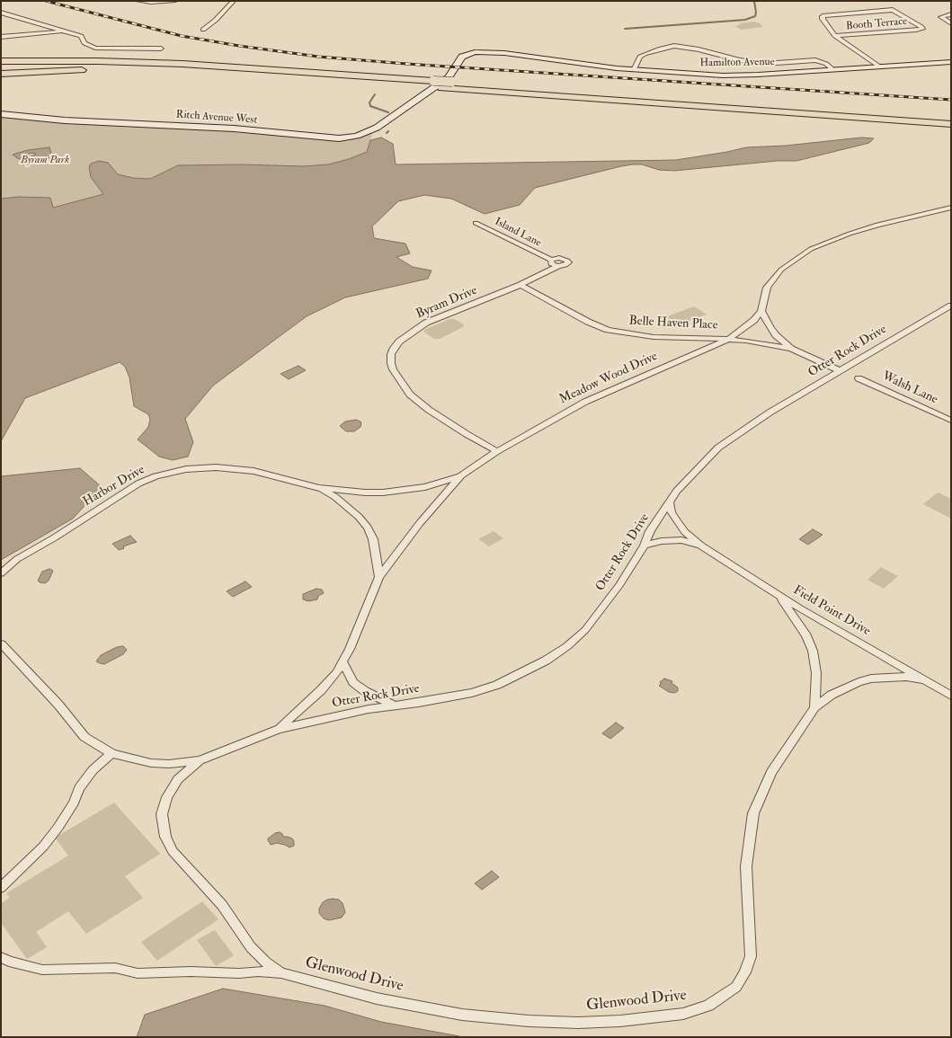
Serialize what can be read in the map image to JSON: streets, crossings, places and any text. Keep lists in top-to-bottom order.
{
  "streets": {
    "main road": ["Hamilton Avenue", "Ritch Avenue West"],
    "street": [
      "Booth Terrace",
      "Island Lane",
      "Byram Drive",
      "Belle Haven Place",
      "Otter Rock Drive",
      "Meadow Wood Drive",
      "Walsh Lane",
      "Harbor Drive",
      "Field Point Drive",
      "Glenwood Drive"
    ]
  },
  "crossings": [
    ["Hamilton Avenue", "Ritch Avenue West"],
    ["Byram Drive", "Belle Haven Place"],
    ["Byram Drive", "Meadow Wood Drive"],
    ["Belle Haven Place", "Meadow Wood Drive"],
    ["Otter Rock Drive", "Meadow Wood Drive"],
    ["Otter Rock Drive", "Field Point Drive"],
    ["Meadow Wood Drive", "Harbor Drive"],
    ["Field Point Drive", "Glenwood Drive"]
  ],
  "parks": ["Byram Park"]
}
